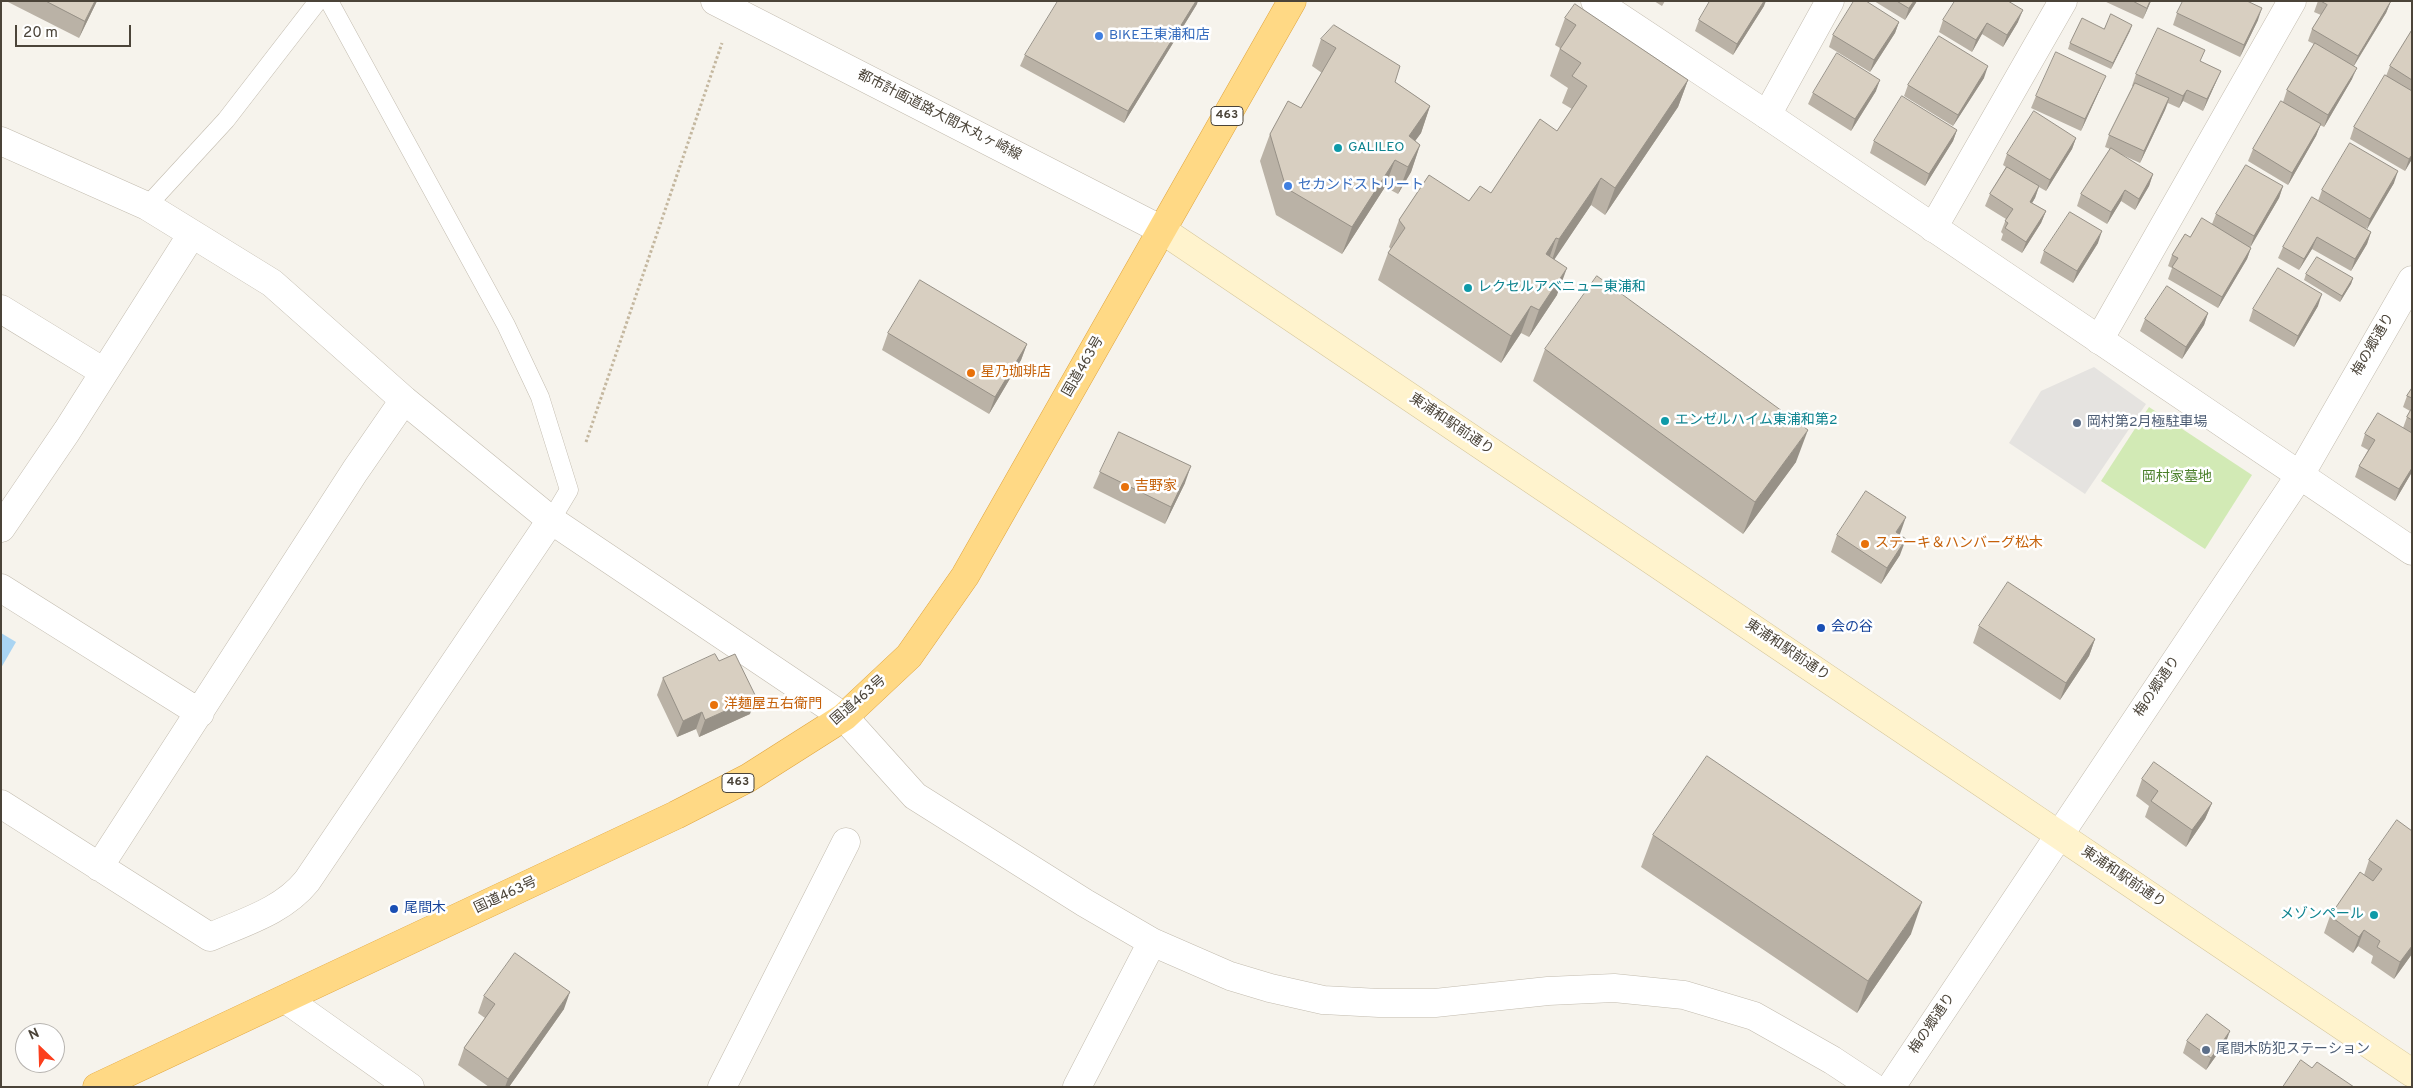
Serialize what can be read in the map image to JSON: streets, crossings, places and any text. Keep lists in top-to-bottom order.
{
  "streets": {
    "highway": ["463", "国道463号"],
    "main road": ["東浦和駅前通り"],
    "street": ["都市計画道路大間木丸ヶ崎線", "梅の郷通り"]
  },
  "crossings": [
    ["都市計画道路大間木丸ヶ崎線", "国道463号"],
    ["都市計画道路大間木丸ヶ崎線", "東浦和駅前通り"],
    ["梅の郷通り", "東浦和駅前通り"],
    ["国道463号", "東浦和駅前通り"]
  ],
  "parks": ["岡村家墓地"],
  "places": [
    "BIKE王東浦和店",
    "GALILEO",
    "セカンドストリート",
    "レクセルアベニュー東浦和",
    "星乃珈琲店",
    "エンゼルハイム東浦和第2",
    "岡村第2月極駐車場",
    "吉野家",
    "ステーキ＆ハンバーグ松木",
    "会の谷",
    "洋麺屋五右衛門",
    "尾間木",
    "メゾンペール",
    "尾間木防犯ステーション"
  ],
  "scale_bar": "20 m",
  "north": "top left"
}
